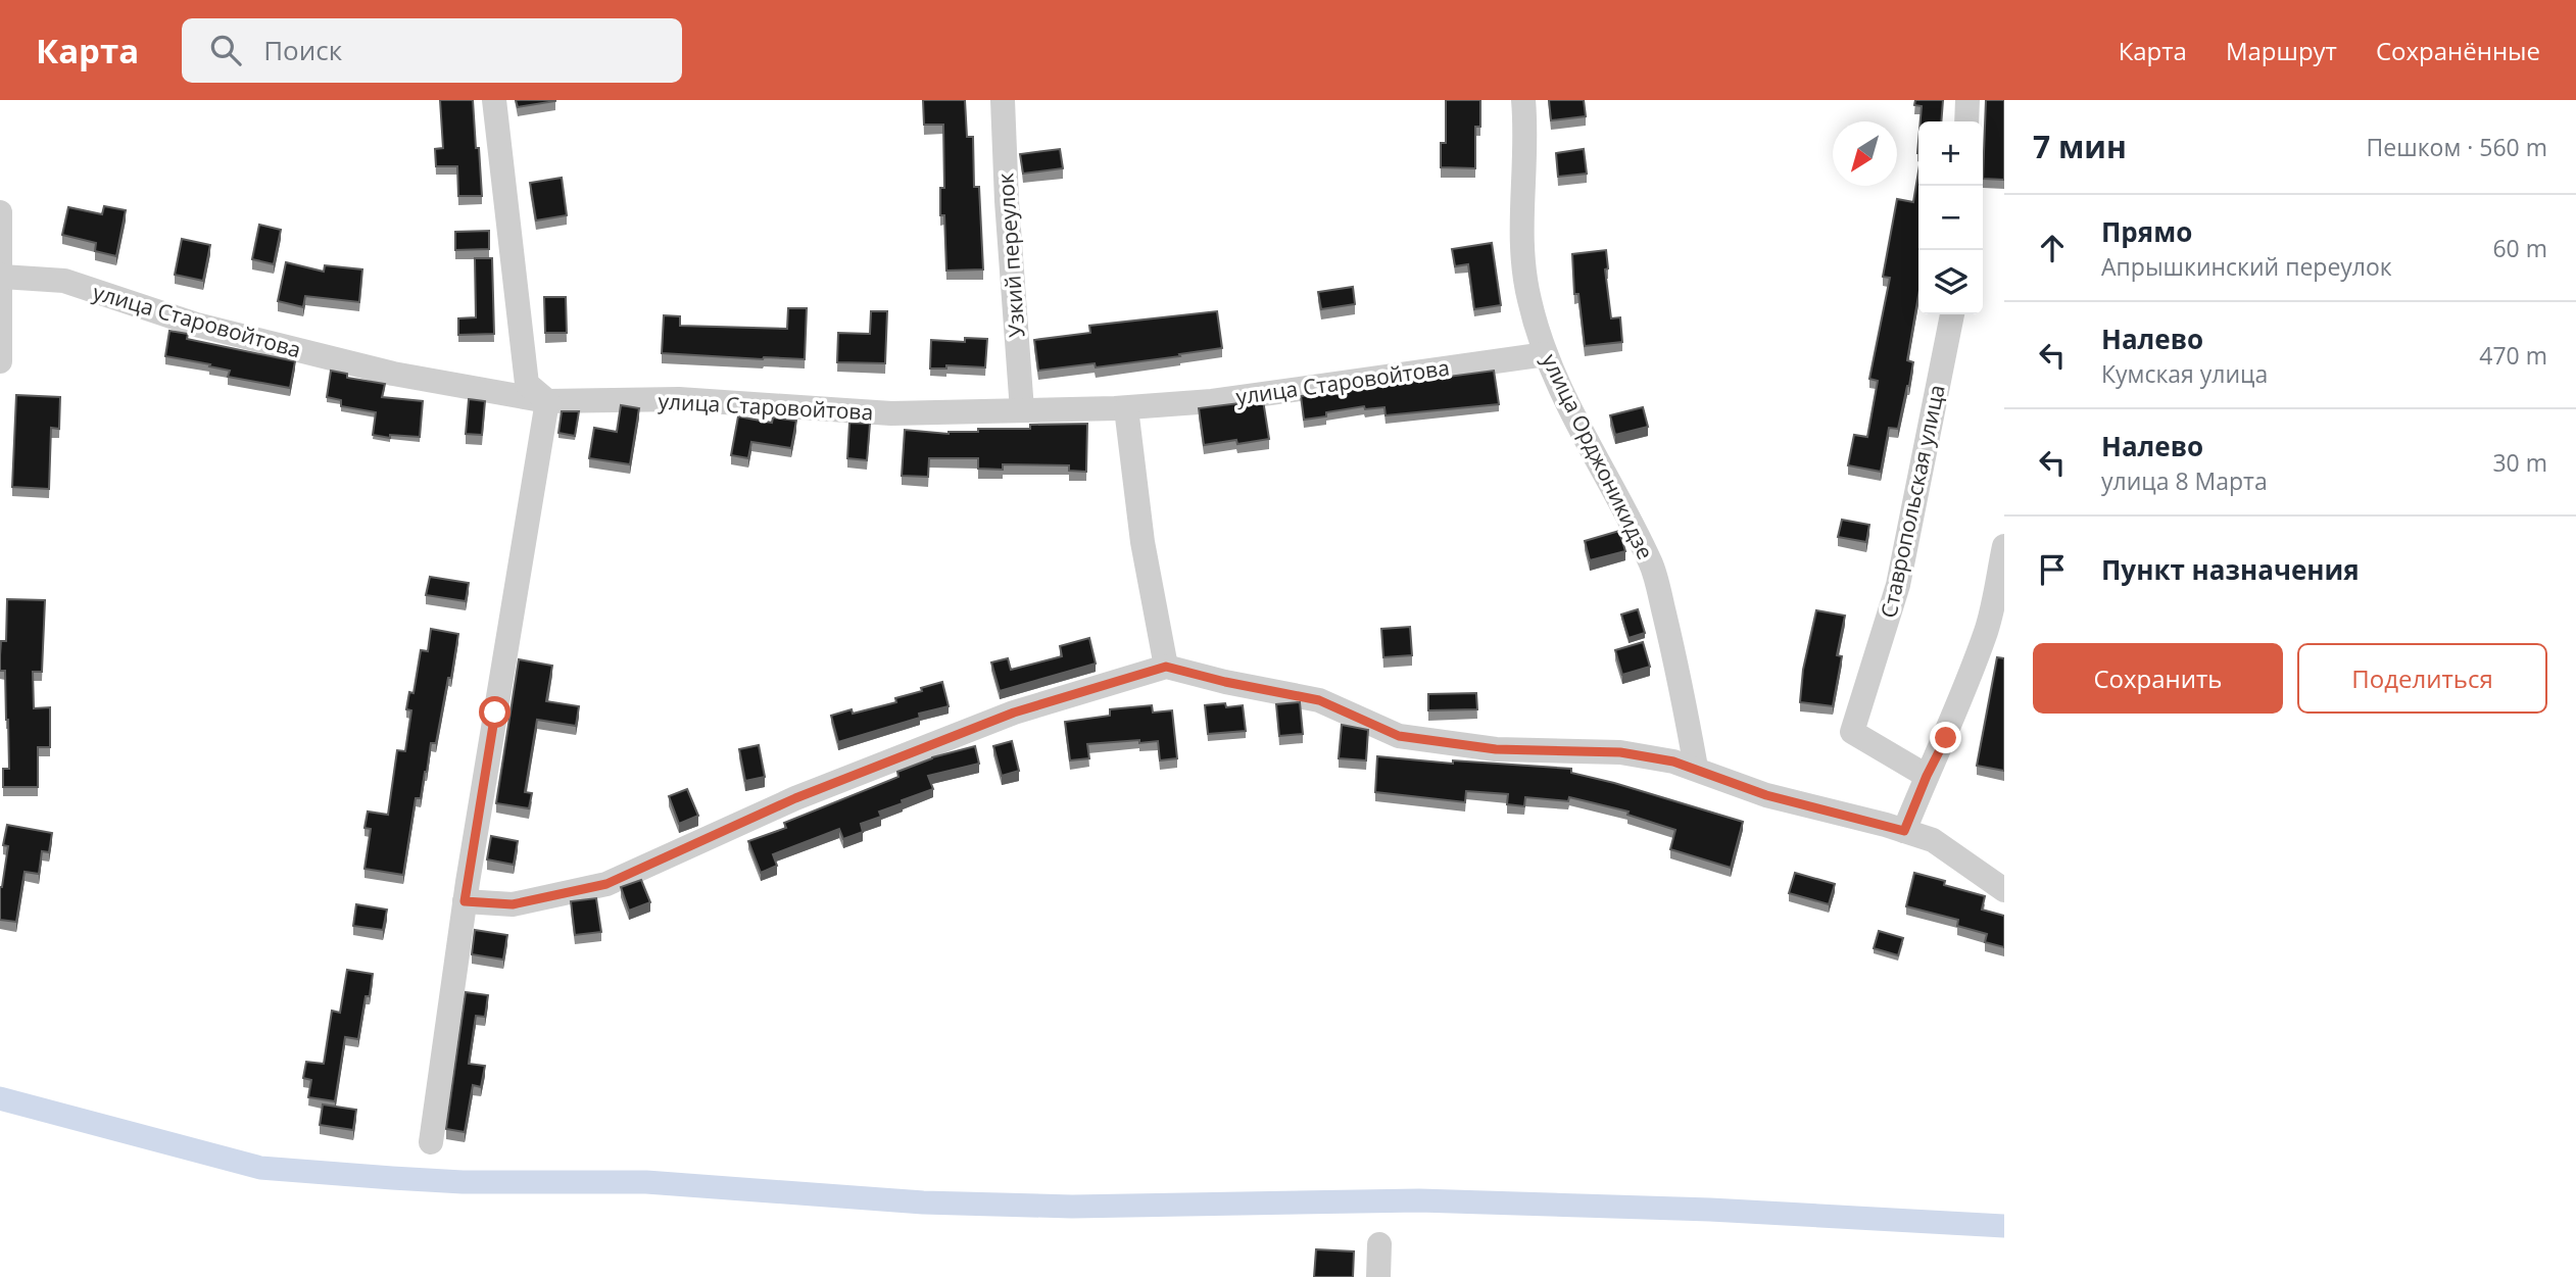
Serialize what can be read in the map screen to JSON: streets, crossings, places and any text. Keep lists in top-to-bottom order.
{
  "streets": {
    "street": [
      "Узкий переулок",
      "улица Старовойтова",
      "улица Орджоникидзе",
      "Ставропольская улица"
    ]
  },
  "crossings": [
    ["Узкий переулок", "улица Старовойтова"],
    ["улица Старовойтова", "улица Орджоникидзе"]
  ],
  "north": "bottom left",
  "page": {
    "header": "Карта",
    "search": "Поиск",
    "nav": ["Карта", "Маршрут", "Сохранённые"],
    "heading": ["7 мин", "Пешком · 560 m"],
    "map_buttons": ["+", "−"],
    "list": [
      ["Прямо", "Апрышкинский переулок", "60 m"],
      ["Налево", "Кумская улица", "470 m"],
      ["Налево", "улица 8 Марта", "30 m"],
      "Пункт назначения"
    ],
    "buttons": ["Сохранить", "Поделиться"]
  }
}
